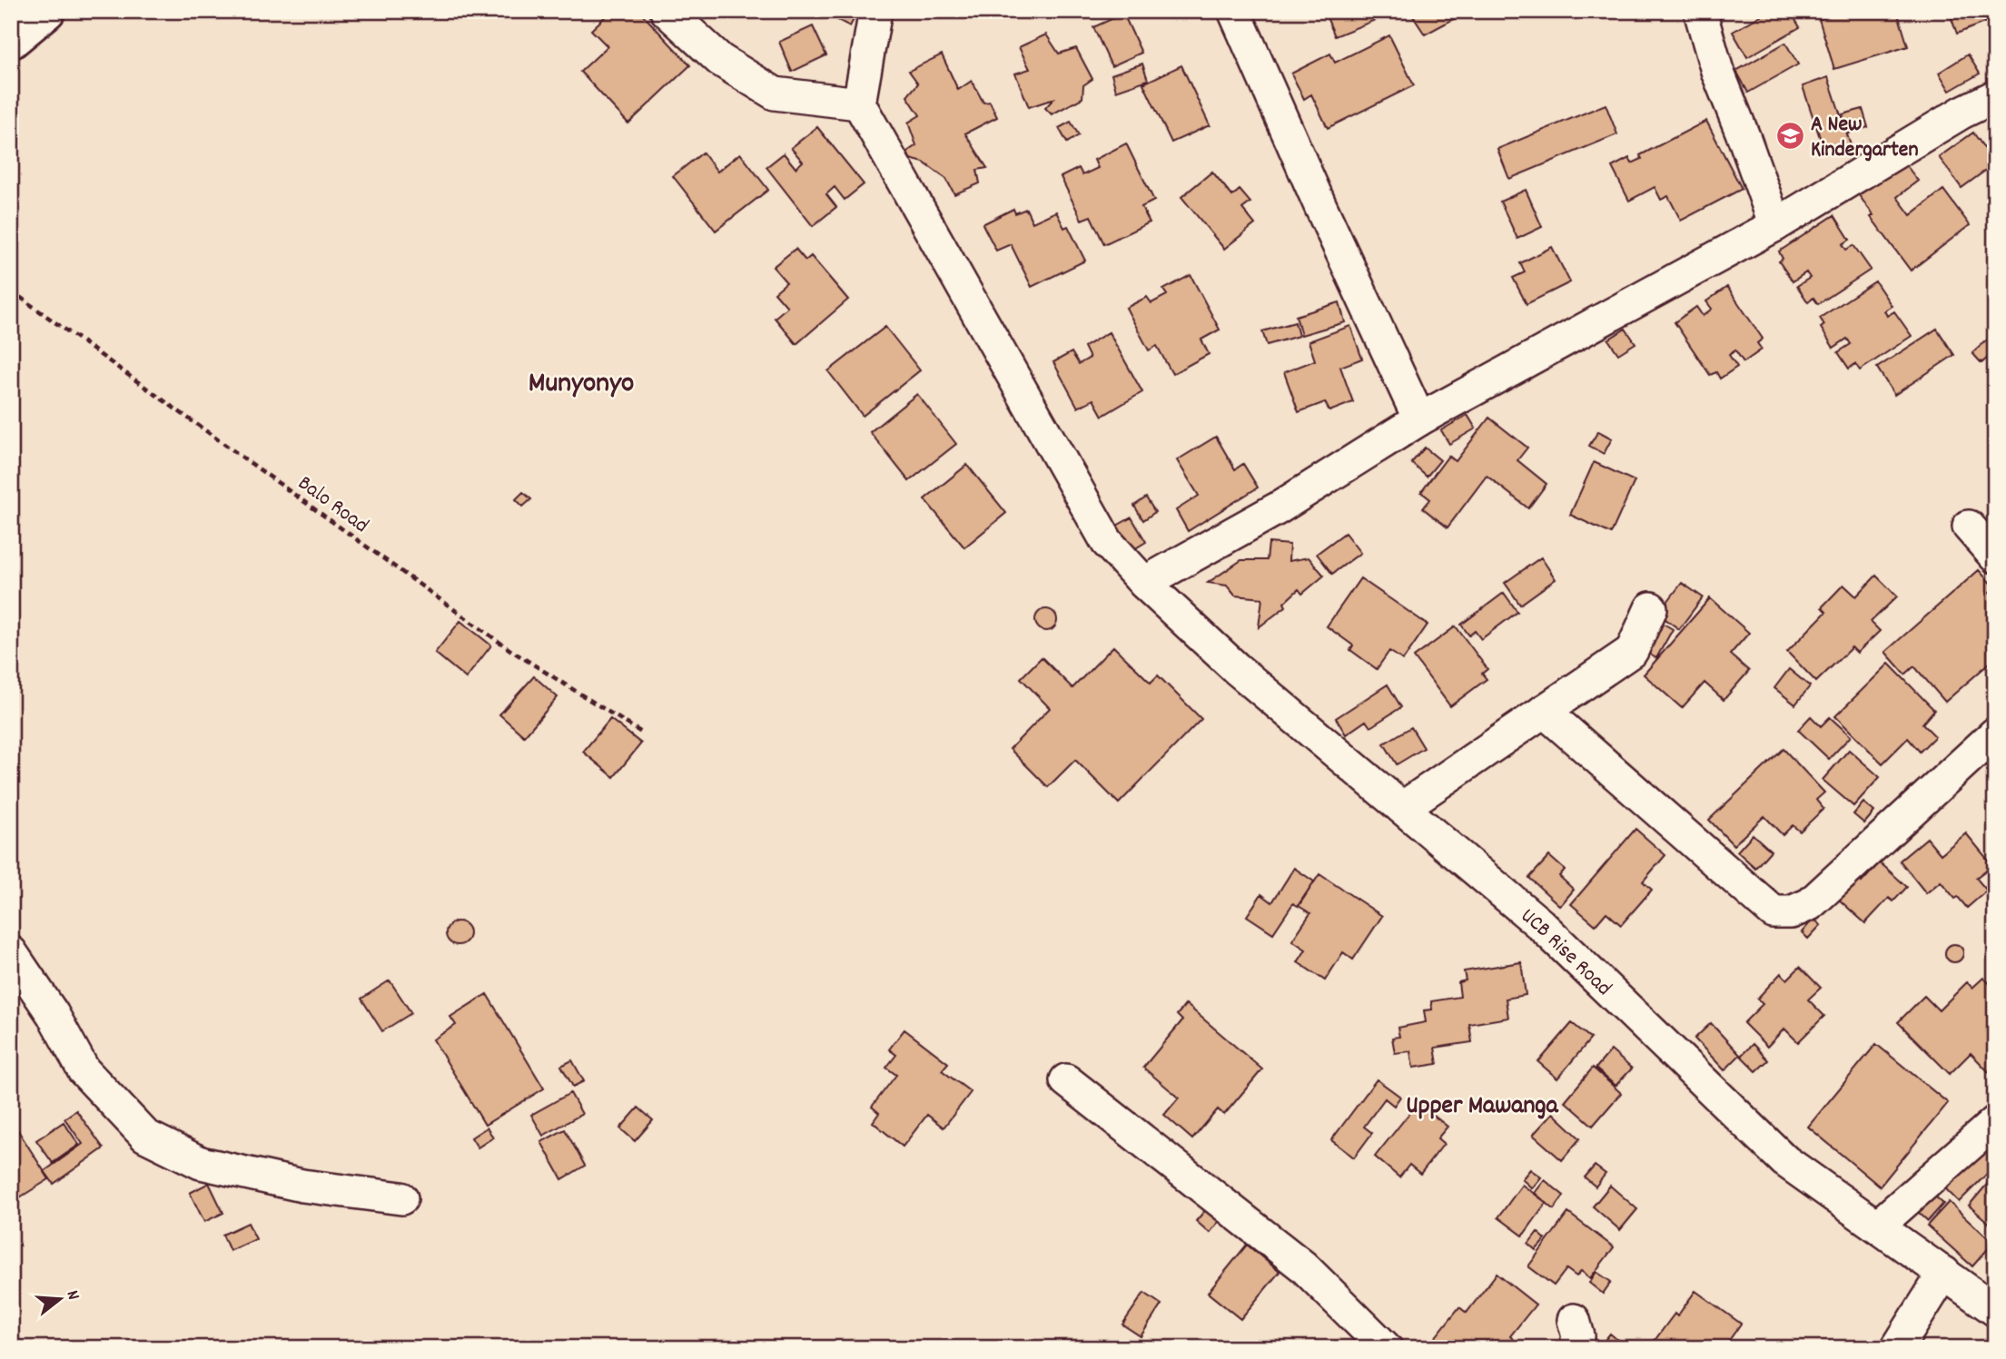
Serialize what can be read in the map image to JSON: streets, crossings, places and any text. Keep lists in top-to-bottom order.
{
  "streets": {
    "street": ["UCB Rise Road"],
    "path": ["Balo Road"]
  },
  "districts": ["Munyonyo", "Upper Mawanga"],
  "places": {
    "school or university": ["A New Kindergarten"]
  },
  "north": "right"
}
